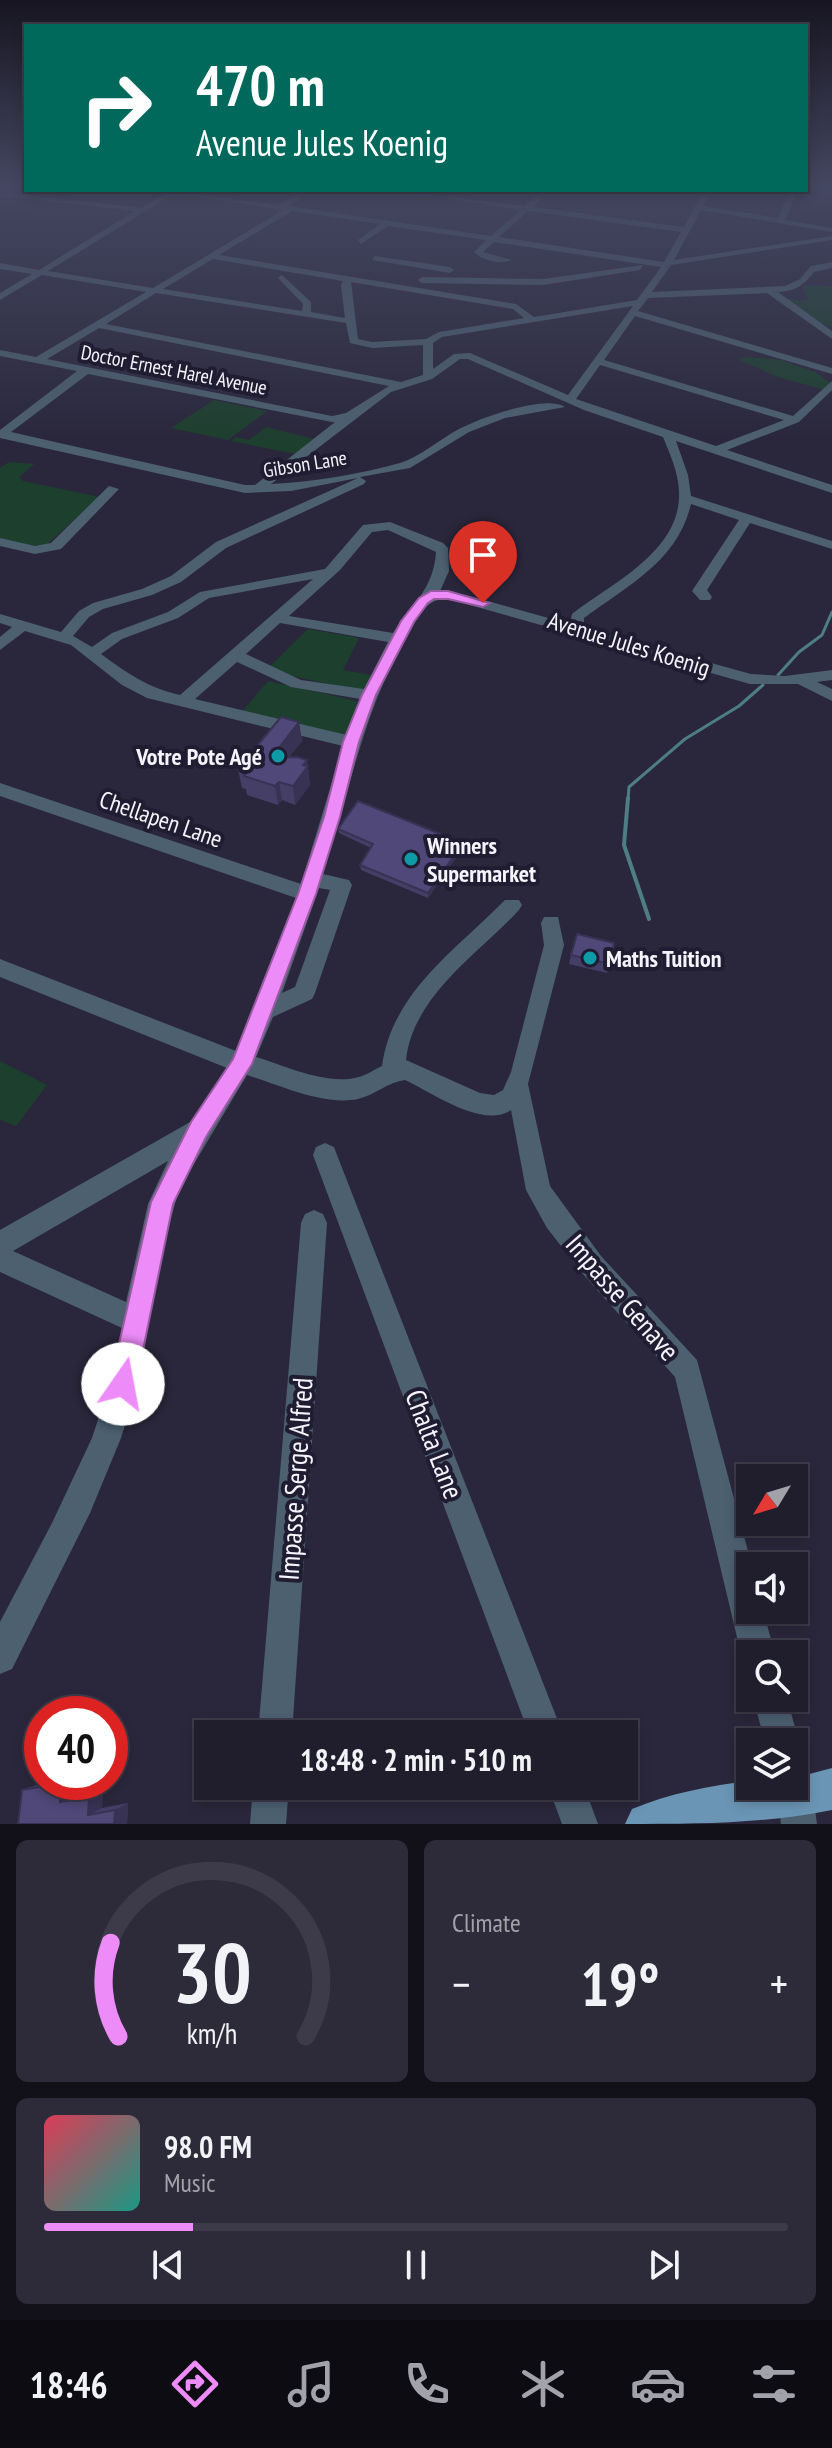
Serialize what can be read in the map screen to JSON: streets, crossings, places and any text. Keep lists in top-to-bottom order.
{
  "streets": {
    "street": [
      "Doctor Ernest Harel Avenue",
      "Gibson Lane",
      "Avenue Jules Koenig",
      "Chellapen Lane",
      "Impasse Genave",
      "Chalta Lane",
      "Impasse Serge Alfred"
    ]
  },
  "places": ["Votre Pote Agé", "Winners Supermarket", "Maths Tuition"],
  "north": "bottom left",
  "page": {
    "turn": ["470 m", "Avenue Jules Koenig"],
    "limit": "40",
    "trip": "18:48 · 2 min · 510 m",
    "tile": "Climate",
    "heat": ["−", "19°", "+"],
    "song": ["98.0 FM", "Music"],
    "tabs": "18:46",
    "gauge": ["30", "km/h"]
  }
}
